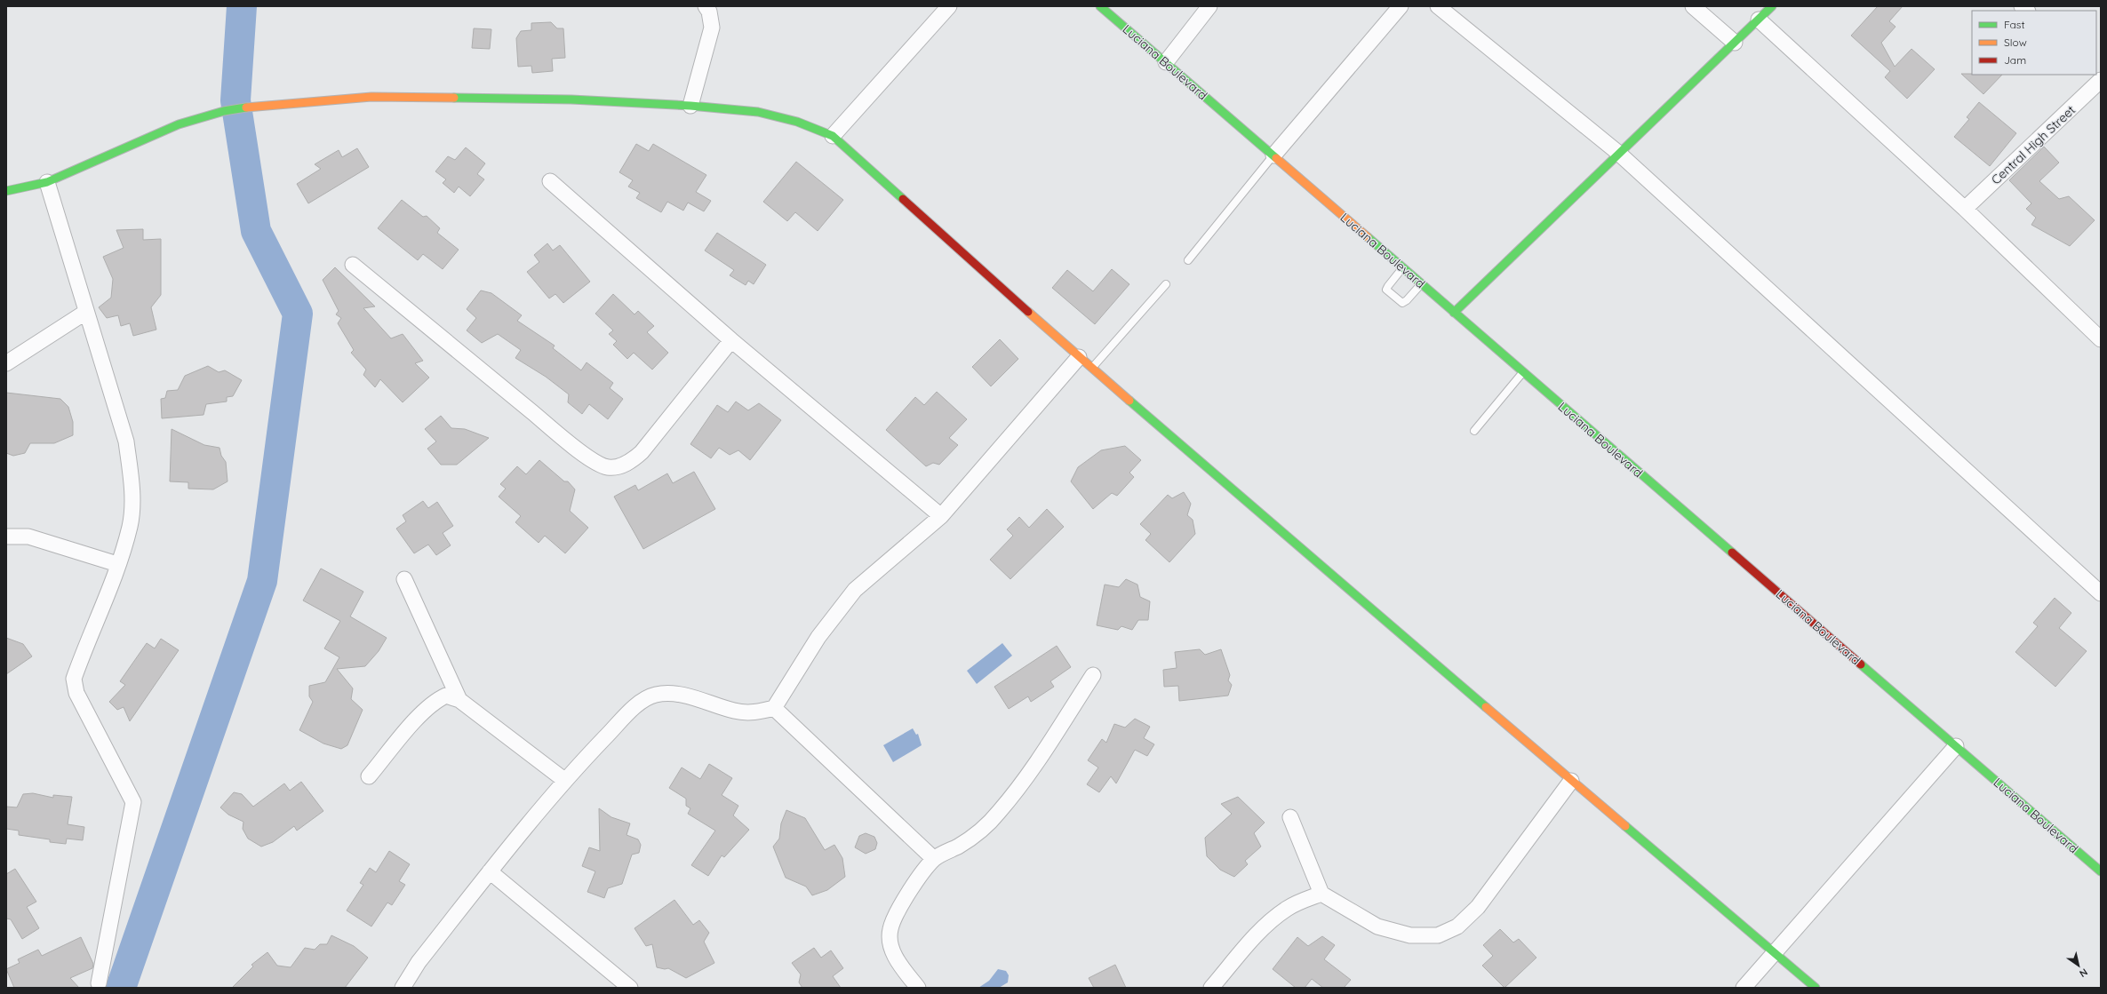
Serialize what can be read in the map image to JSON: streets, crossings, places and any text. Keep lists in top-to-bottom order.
{
  "streets": {
    "street": ["Luciana Boulevard", "Central High Street"]
  },
  "legend": ["Fast", "Slow", "Jam"],
  "north": "bottom right"
}
